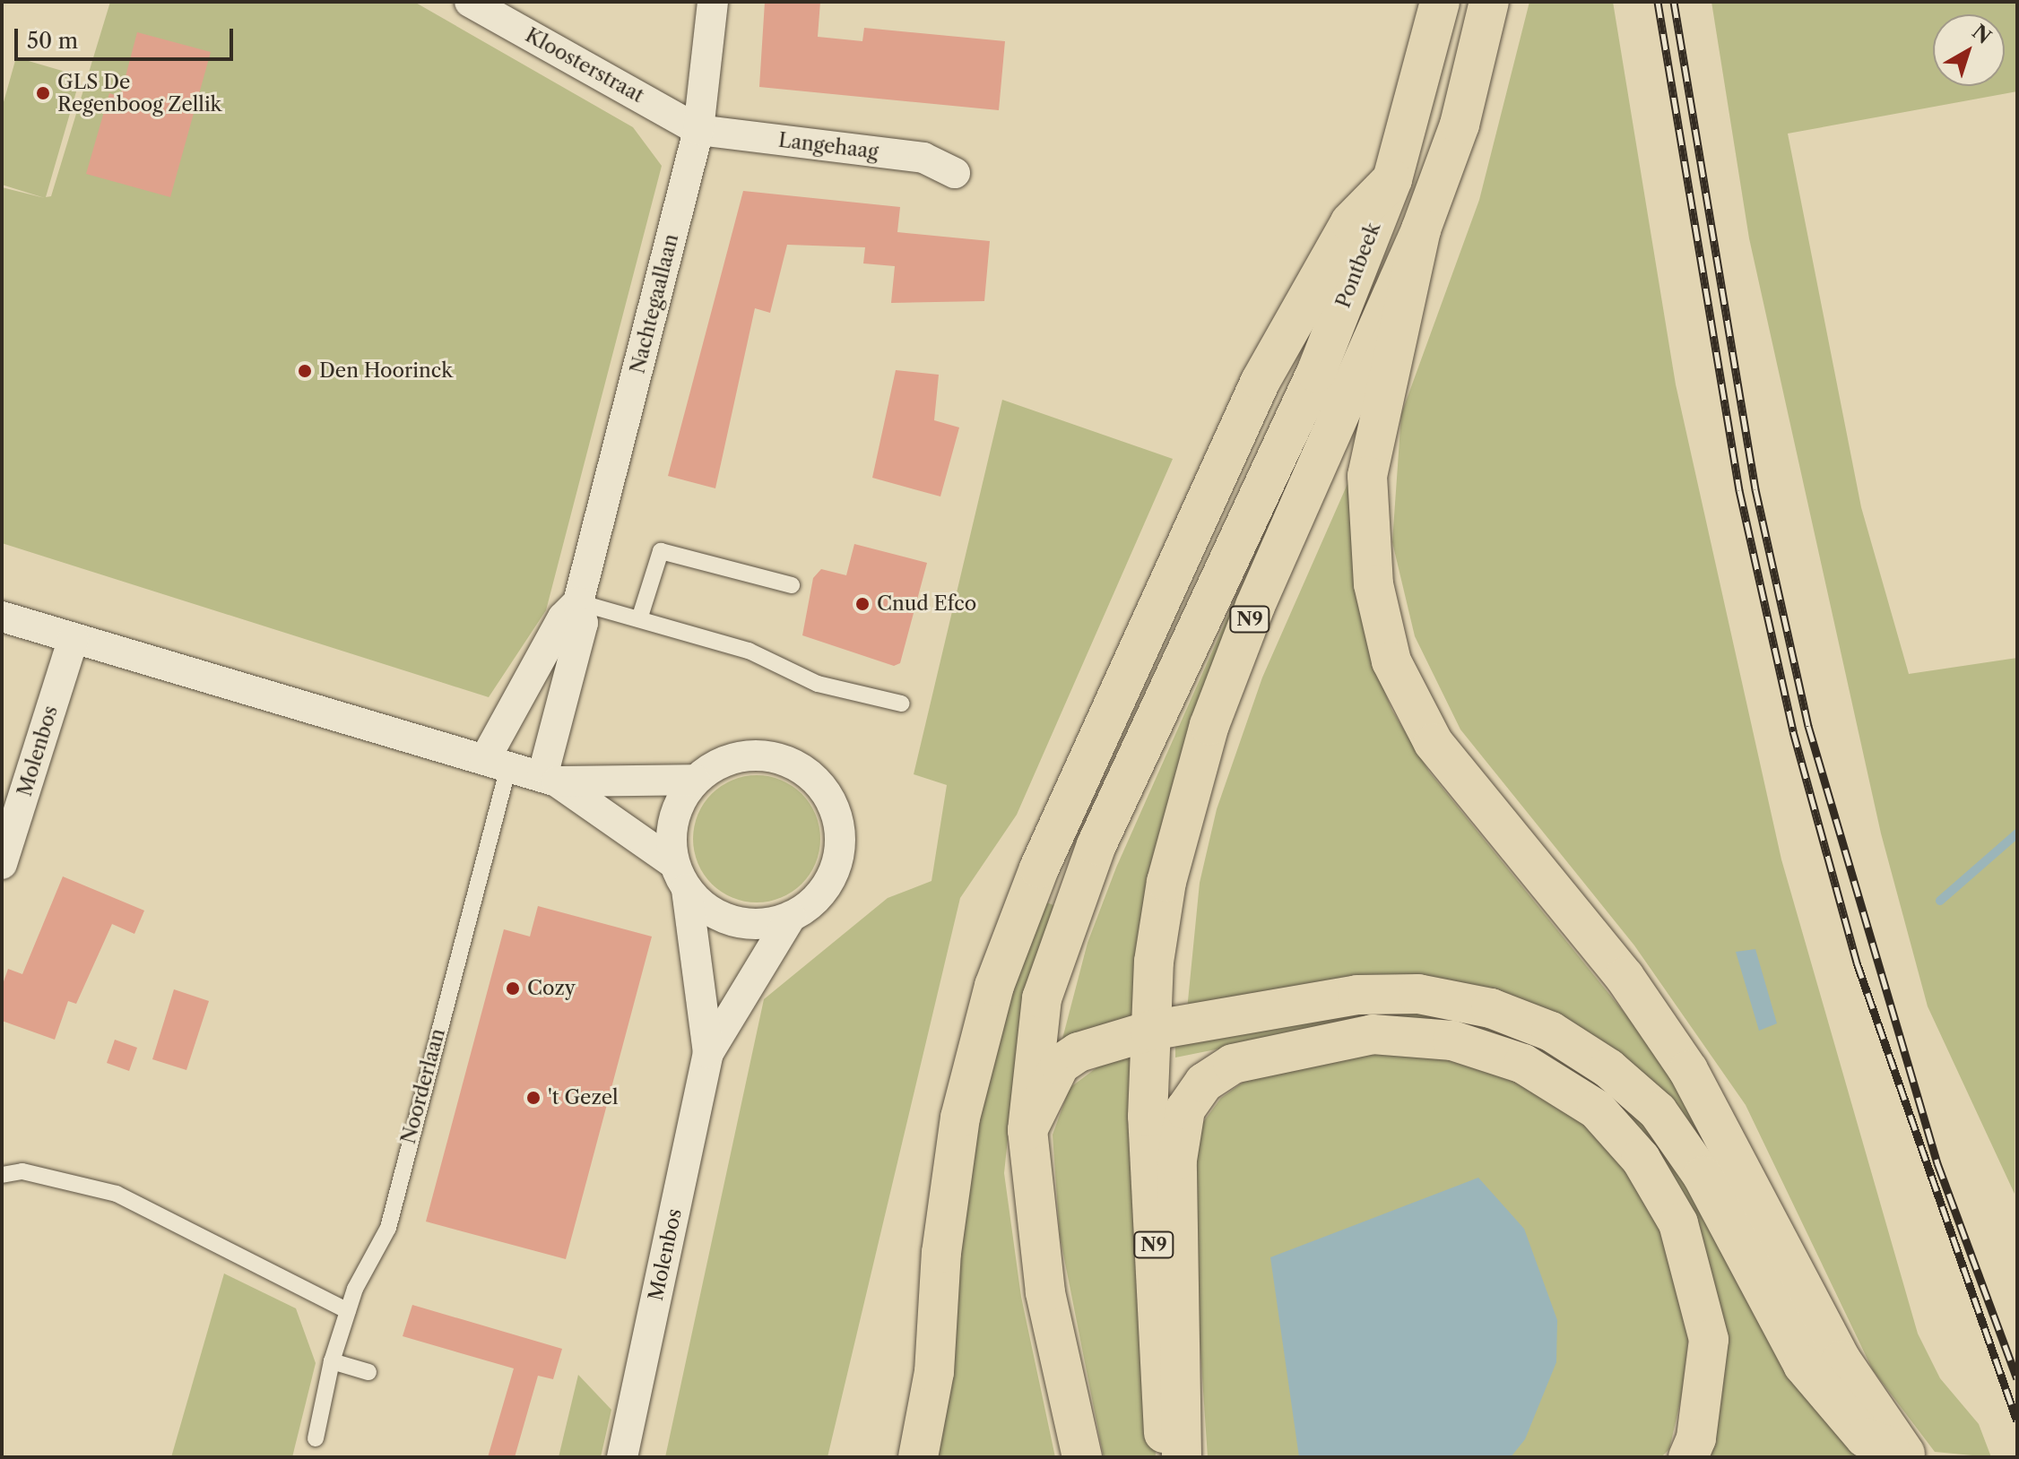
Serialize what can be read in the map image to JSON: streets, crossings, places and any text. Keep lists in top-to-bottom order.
{
  "streets": {
    "highway": ["Pontbeek", "N9"],
    "street": [
      "Kloosterstraat",
      "Langehaag",
      "Nachtegaallaan",
      "Molenbos"
    ],
    "lane": ["Noorderlaan"]
  },
  "crossings": [
    ["Kloosterstraat", "Langehaag"],
    ["Kloosterstraat", "Nachtegaallaan"],
    ["Langehaag", "Nachtegaallaan"],
    ["Pontbeek", "N9"],
    ["Nachtegaallaan", "Noorderlaan"]
  ],
  "places": [
    "GLS De Regenboog Zellik",
    "Den Hoorinck",
    "Cnud Efco",
    "Cozy",
    "'t Gezel"
  ],
  "scale_bar": "50 m",
  "north": "top right"
}
